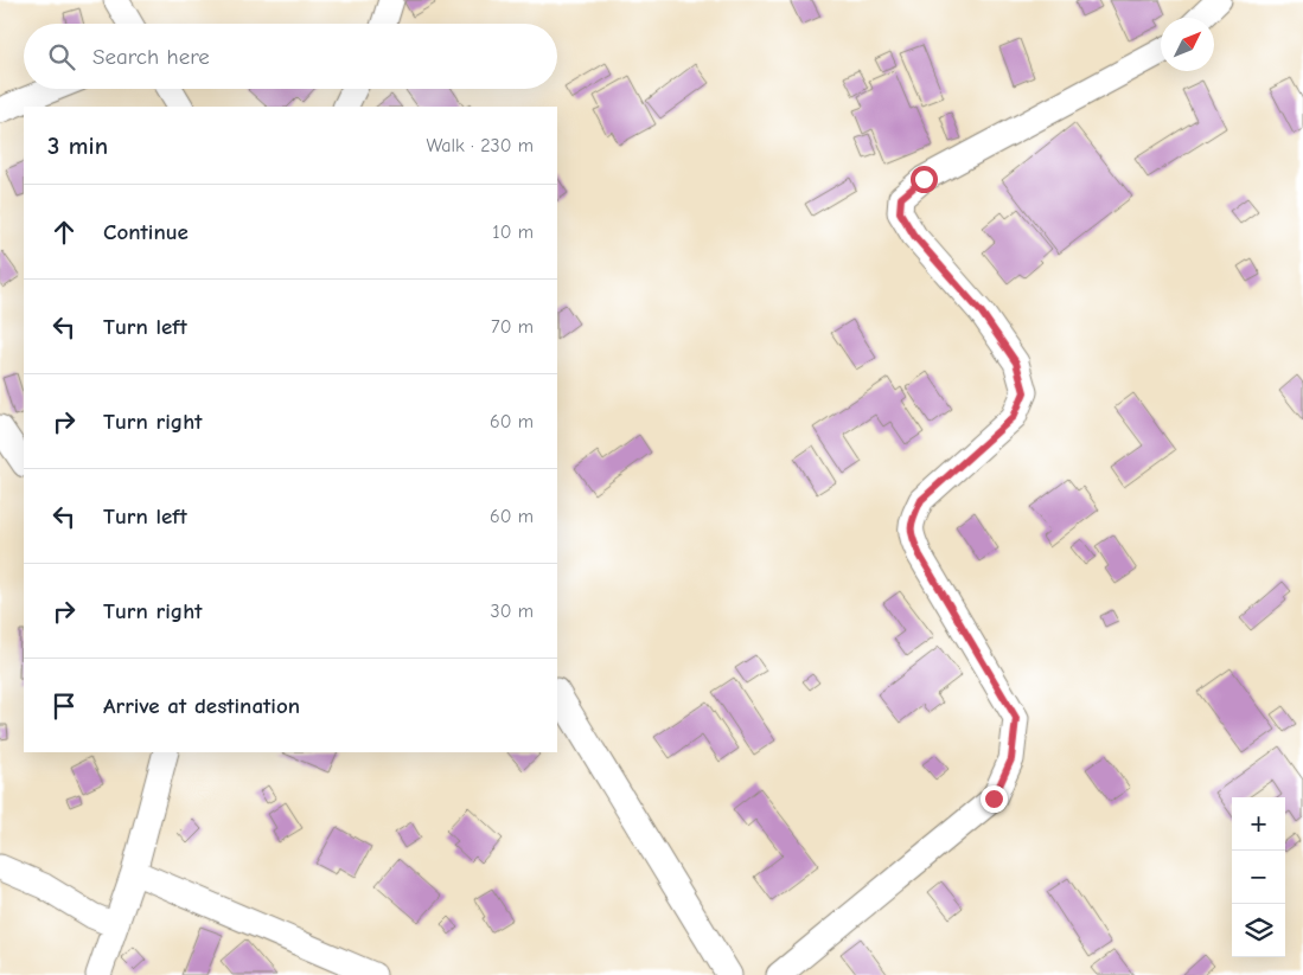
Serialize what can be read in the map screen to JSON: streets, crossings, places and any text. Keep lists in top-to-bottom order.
{
  "north": "top right",
  "page": {
    "search": "Search here",
    "heading": ["3 min", "Walk · 230 m"],
    "list": [
      ["Continue", "10 m"],
      ["Turn left", "70 m"],
      ["Turn right", "60 m"],
      ["Turn left", "60 m"],
      ["Turn right", "30 m"],
      "Arrive at destination"
    ],
    "map_buttons": ["+", "−"]
  }
}
